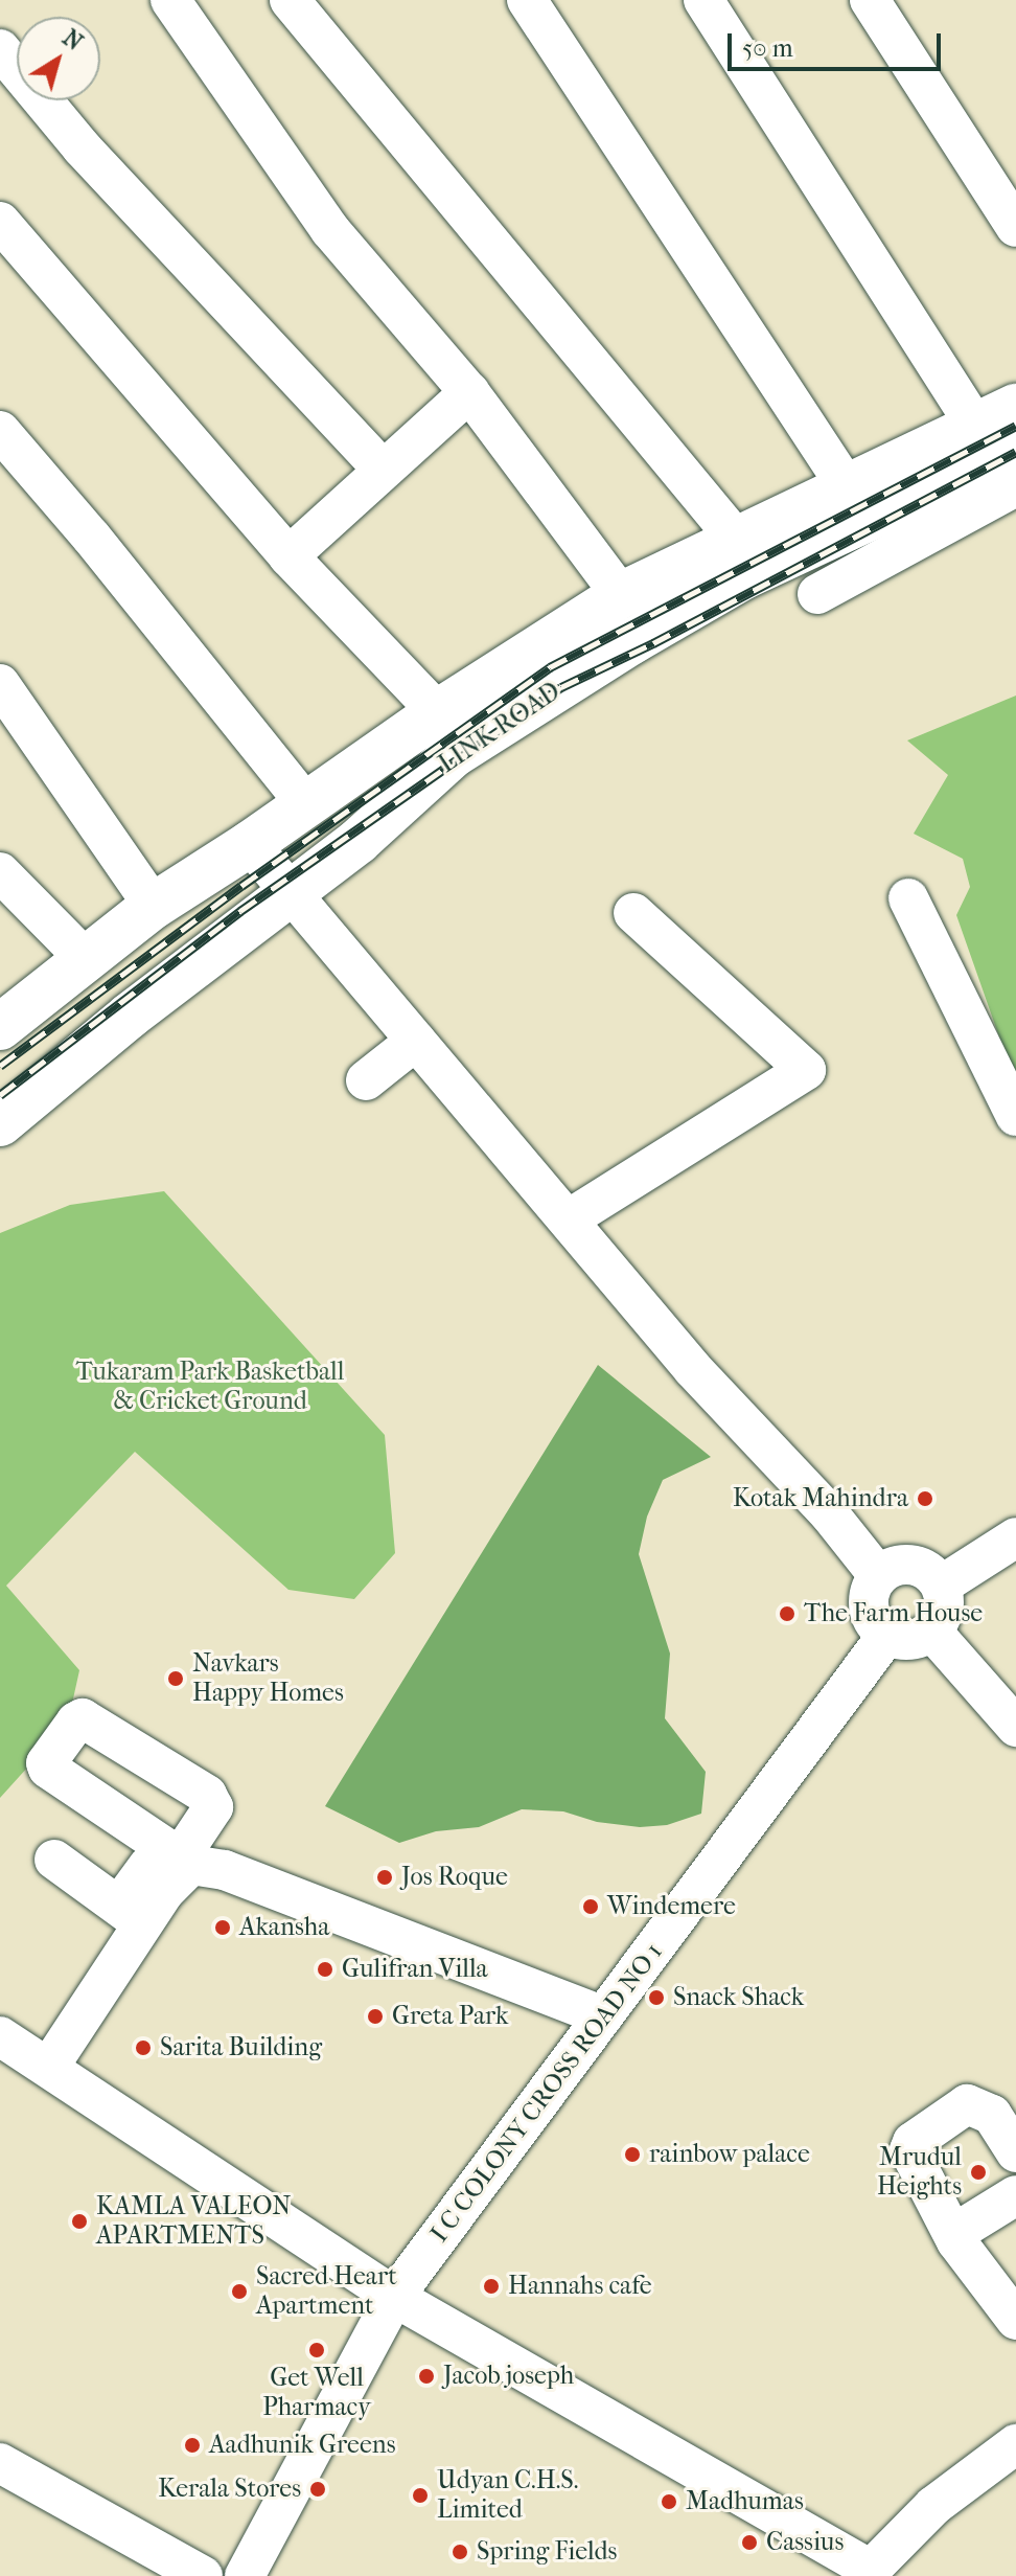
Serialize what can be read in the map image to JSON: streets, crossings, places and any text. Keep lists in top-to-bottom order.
{
  "streets": {
    "main road": ["LINK ROAD"],
    "street": ["I C COLONY CROSS ROAD NO 1"]
  },
  "parks": ["Tukaram Park Basketball & Cricket Ground"],
  "places": [
    "Kotak Mahindra",
    "The Farm House",
    "Navkars Happy Homes",
    "Jos Roque",
    "Windemere",
    "Akansha",
    "Gulifran Villa",
    "Snack Shack",
    "Greta Park",
    "Sarita Building",
    "rainbow palace",
    "Mrudul Heights",
    "KAMLA VALEON APARTMENTS",
    "Hannahs cafe",
    "Sacred Heart Apartment",
    "Get Well Pharmacy",
    "Jacob joseph",
    "Aadhunik Greens",
    "Kerala Stores",
    "Udyan C.H.S. Limited",
    "Madhumas",
    "Cassius",
    "Spring Fields"
  ],
  "scale_bar": "50 m",
  "north": "top right"
}
